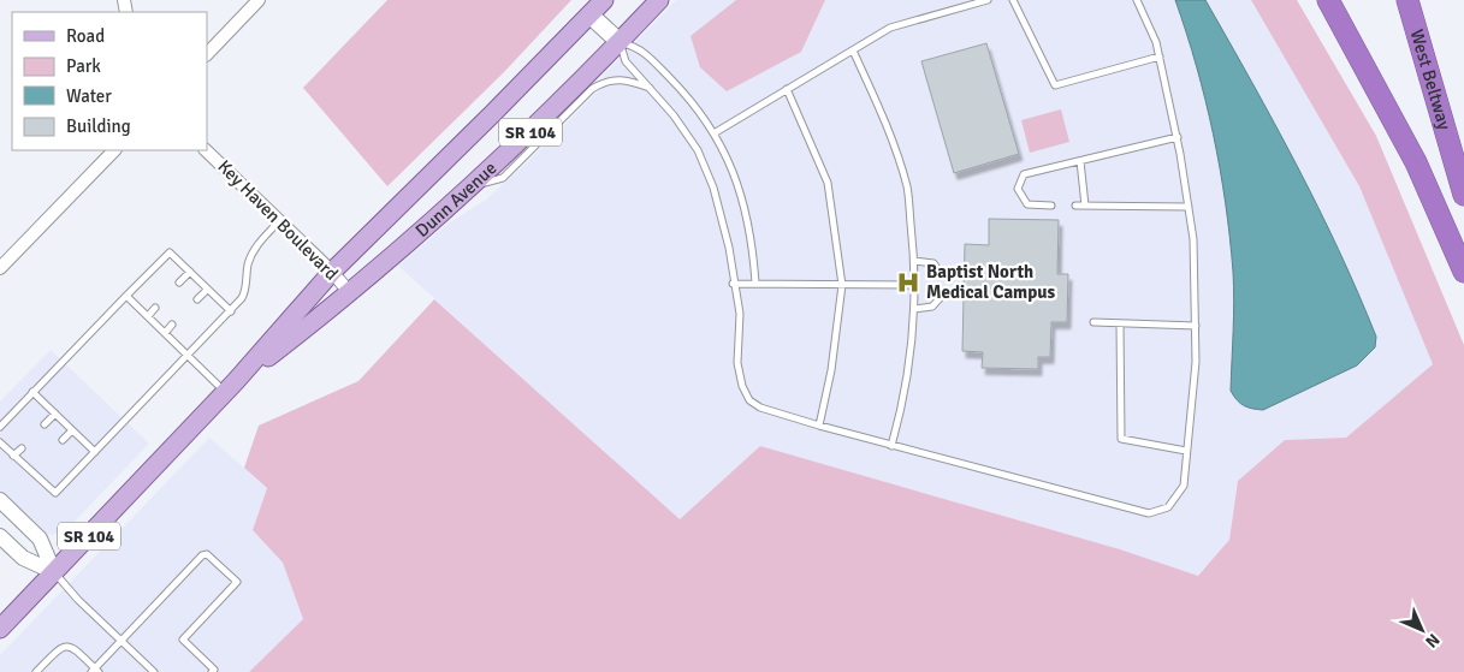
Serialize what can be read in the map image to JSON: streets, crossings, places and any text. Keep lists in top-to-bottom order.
{
  "streets": {
    "highway": ["West Beltway"],
    "main road": ["SR 104", "Dunn Avenue"],
    "street": ["Key Haven Boulevard"]
  },
  "crossings": [
    ["Dunn Avenue", "Key Haven Boulevard"]
  ],
  "places": {
    "hospital": ["Baptist North Medical Campus"]
  },
  "legend": [
    "Road",
    "Park",
    "Water",
    "Building"
  ],
  "north": "bottom right"
}
